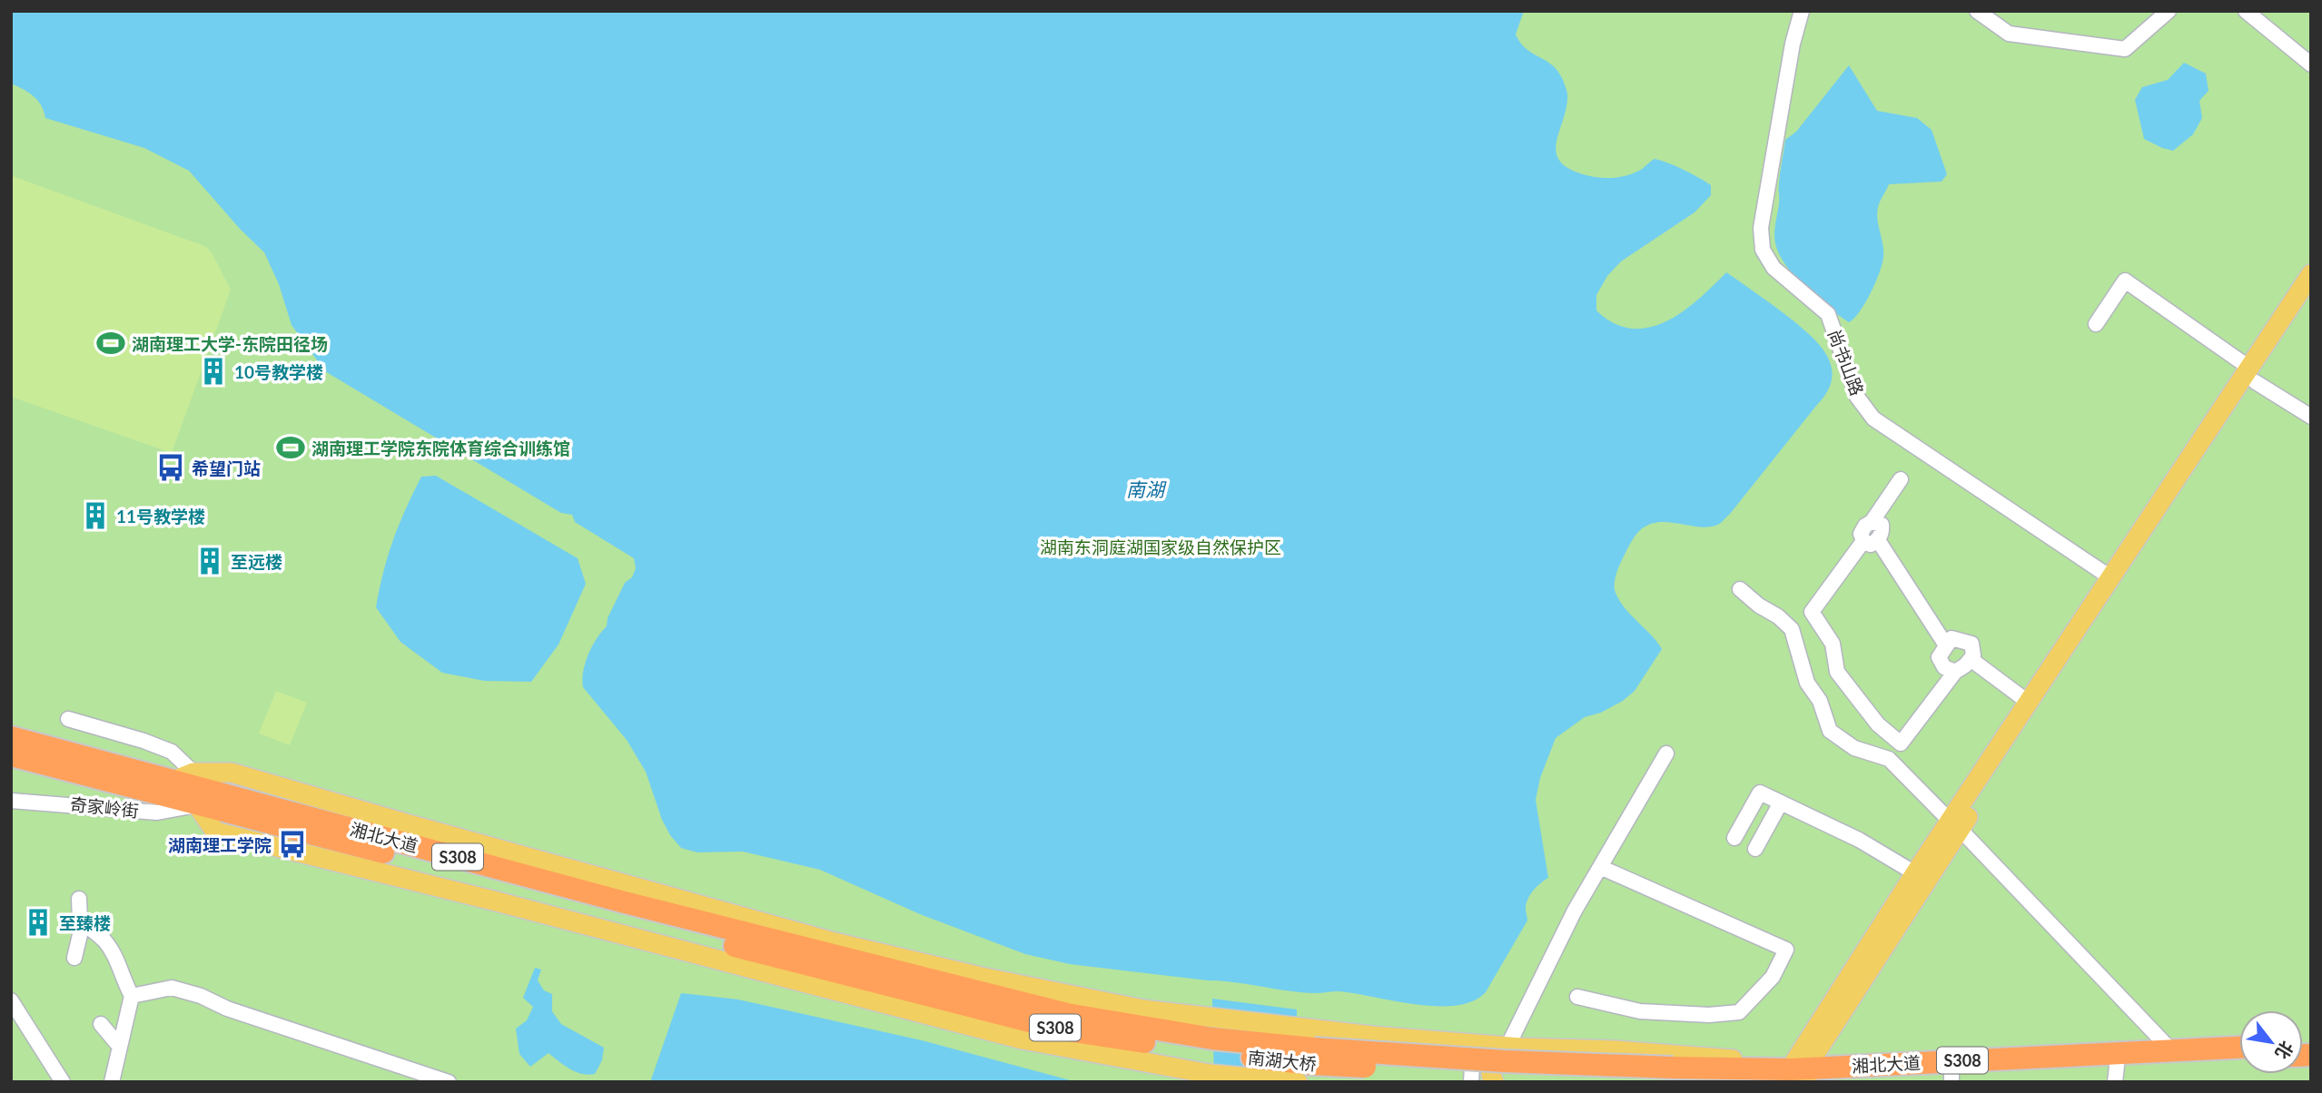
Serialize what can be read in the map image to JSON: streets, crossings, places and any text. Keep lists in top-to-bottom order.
{
  "streets": {
    "highway": ["湘北大道", "S308", "南湖大桥"],
    "street": ["尚书山路", "奇家岭街"]
  },
  "crossings": [
    ["奇家岭街", "湘北大道"],
    ["湘北大道", "S308"],
    ["湘北大道", "南湖大桥"],
    ["S308", "南湖大桥"]
  ],
  "water": ["南湖"],
  "parks": ["湖南东洞庭湖国家级自然保护区"],
  "places": {
    "sports": ["湖南理工大学-东院田径场", "湖南理工学院东院体育综合训练馆"],
    "building": [
      "10号教学楼",
      "11号教学楼",
      "至远楼",
      "至臻楼"
    ],
    "bus stop": ["希望门站", "湖南理工学院"]
  },
  "north": "bottom right"
}
